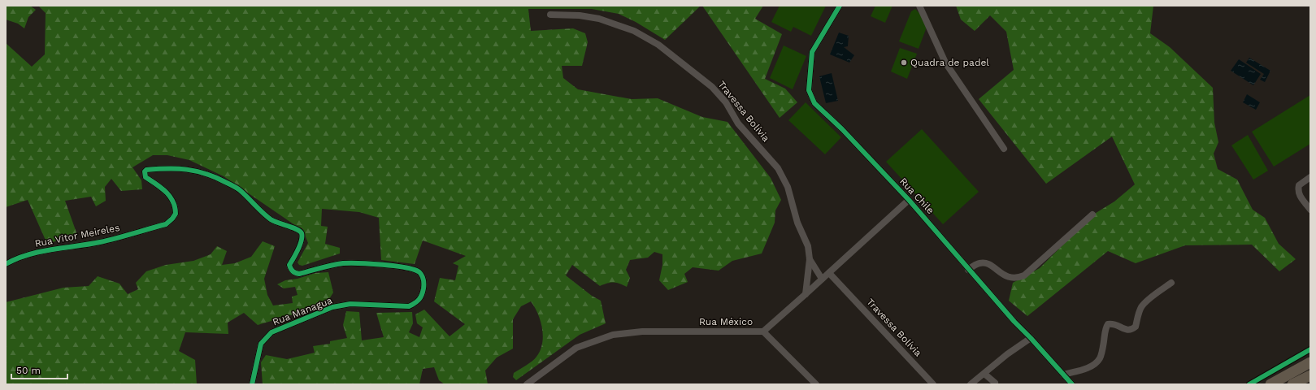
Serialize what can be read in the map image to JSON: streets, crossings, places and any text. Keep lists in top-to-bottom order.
{
  "streets": {
    "street": [
      "Travessa Bolívia",
      "Rua Chile",
      "Rua Vitor Meireles",
      "Rua Managua",
      "Rua México"
    ]
  },
  "crossings": [
    ["Travessa Bolívia", "Rua México"],
    ["Rua Chile", "Rua México"],
    ["Rua Vitor Meireles", "Rua Managua"]
  ],
  "places": ["Quadra de padel"],
  "scale_bar": "50 m"
}
